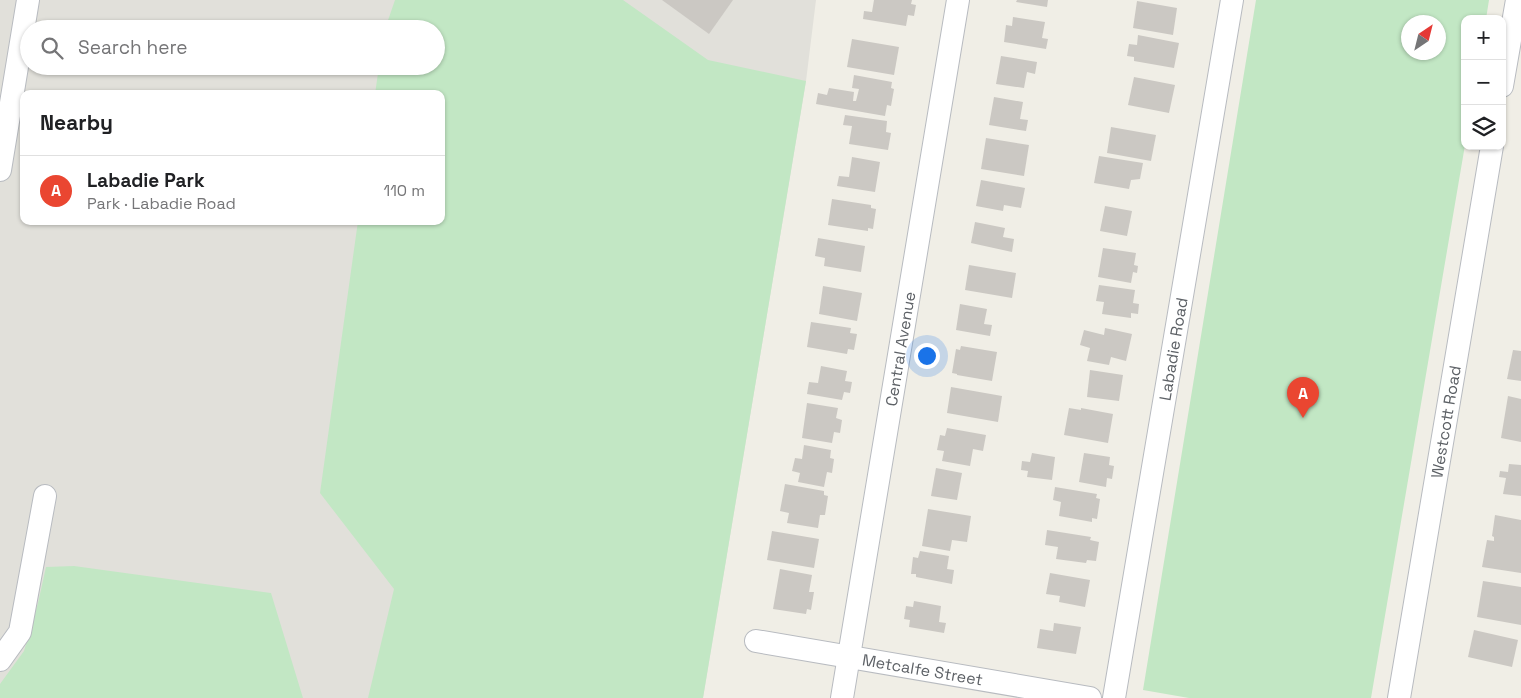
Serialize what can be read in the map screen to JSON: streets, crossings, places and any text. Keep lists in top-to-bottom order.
{
  "streets": {
    "street": [
      "Central Avenue",
      "Labadie Road",
      "Westcott Road",
      "Metcalfe Street"
    ]
  },
  "crossings": [
    ["Central Avenue", "Metcalfe Street"]
  ],
  "north": "top right",
  "page": {
    "map_buttons": ["+", "−"],
    "search": "Search here",
    "heading": "Nearby",
    "list": [
      {
        "mark": "A",
        "name": "Labadie Park",
        "note": "Park · Labadie Road",
        "value": "110 m"
      }
    ],
    "pins": "A"
  }
}
